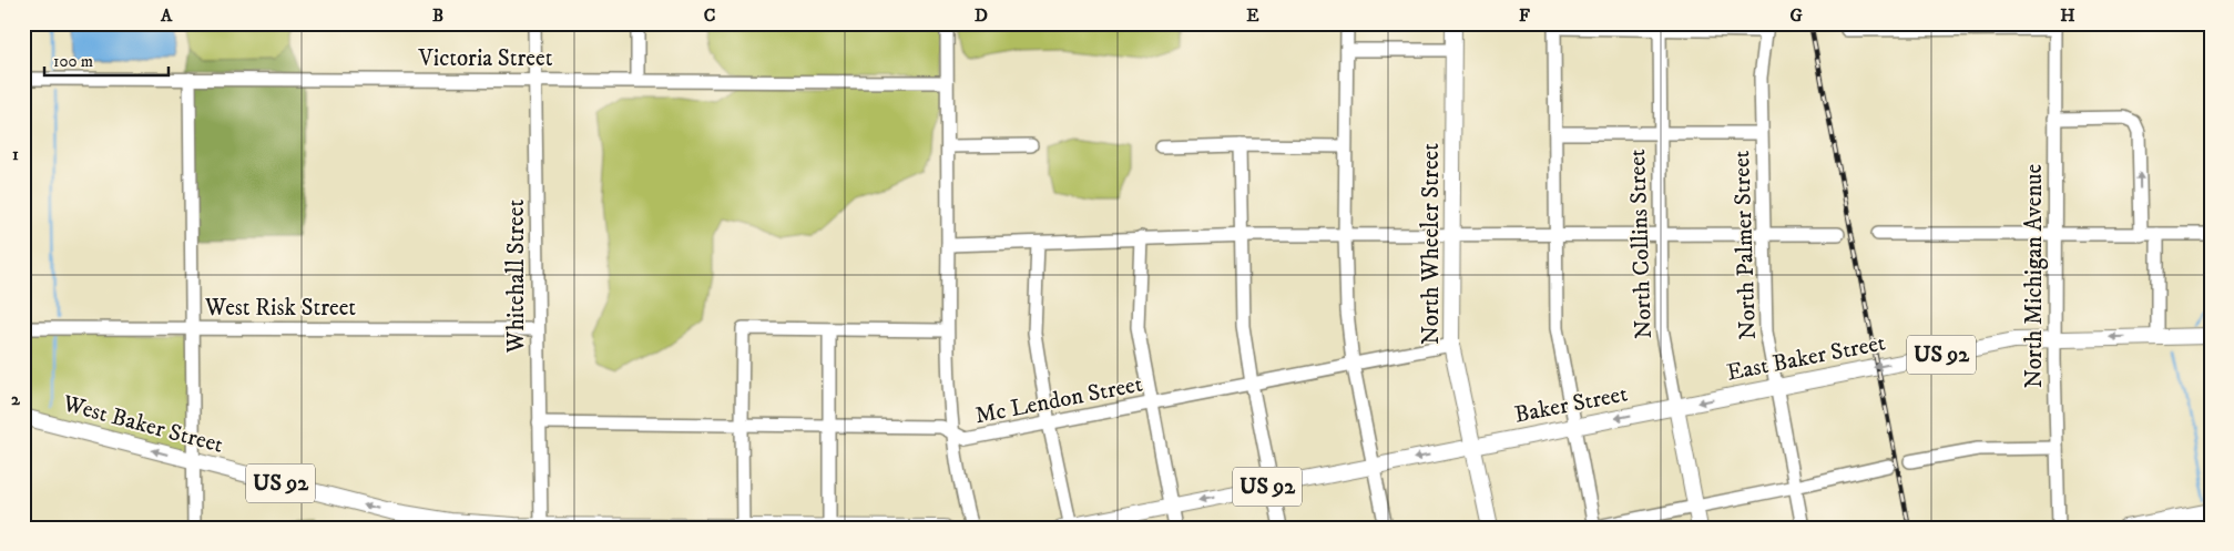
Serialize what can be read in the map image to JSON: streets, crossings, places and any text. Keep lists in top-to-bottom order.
{
  "streets": {
    "main road": [
      "North Wheeler Street",
      "North Collins Street",
      "US 92",
      "East Baker Street",
      "Baker Street",
      "West Baker Street"
    ],
    "street": [
      "Victoria Street",
      "North Palmer Street",
      "Whitehall Street",
      "North Michigan Avenue",
      "West Risk Street",
      "Mc Lendon Street"
    ]
  },
  "crossings": [
    ["Victoria Street", "Whitehall Street"],
    ["North Wheeler Street", "US 92"],
    ["North Wheeler Street", "Mc Lendon Street"],
    ["North Wheeler Street", "Baker Street"],
    ["North Collins Street", "East Baker Street"],
    ["North Collins Street", "Baker Street"],
    ["North Palmer Street", "East Baker Street"],
    ["Whitehall Street", "West Risk Street"],
    ["Whitehall Street", "Mc Lendon Street"],
    ["Whitehall Street", "West Baker Street"],
    ["North Michigan Avenue", "East Baker Street"],
    ["US 92", "Baker Street"],
    ["East Baker Street", "Baker Street"]
  ],
  "one_way": ["East Baker Street", "Baker Street", "West Baker Street"],
  "scale_bar": "100 m",
  "grid": {
    "columns": [
      "A",
      "B",
      "C",
      "D",
      "E",
      "F",
      "G",
      "H"
    ],
    "rows": ["1", "2"]
  }
}
